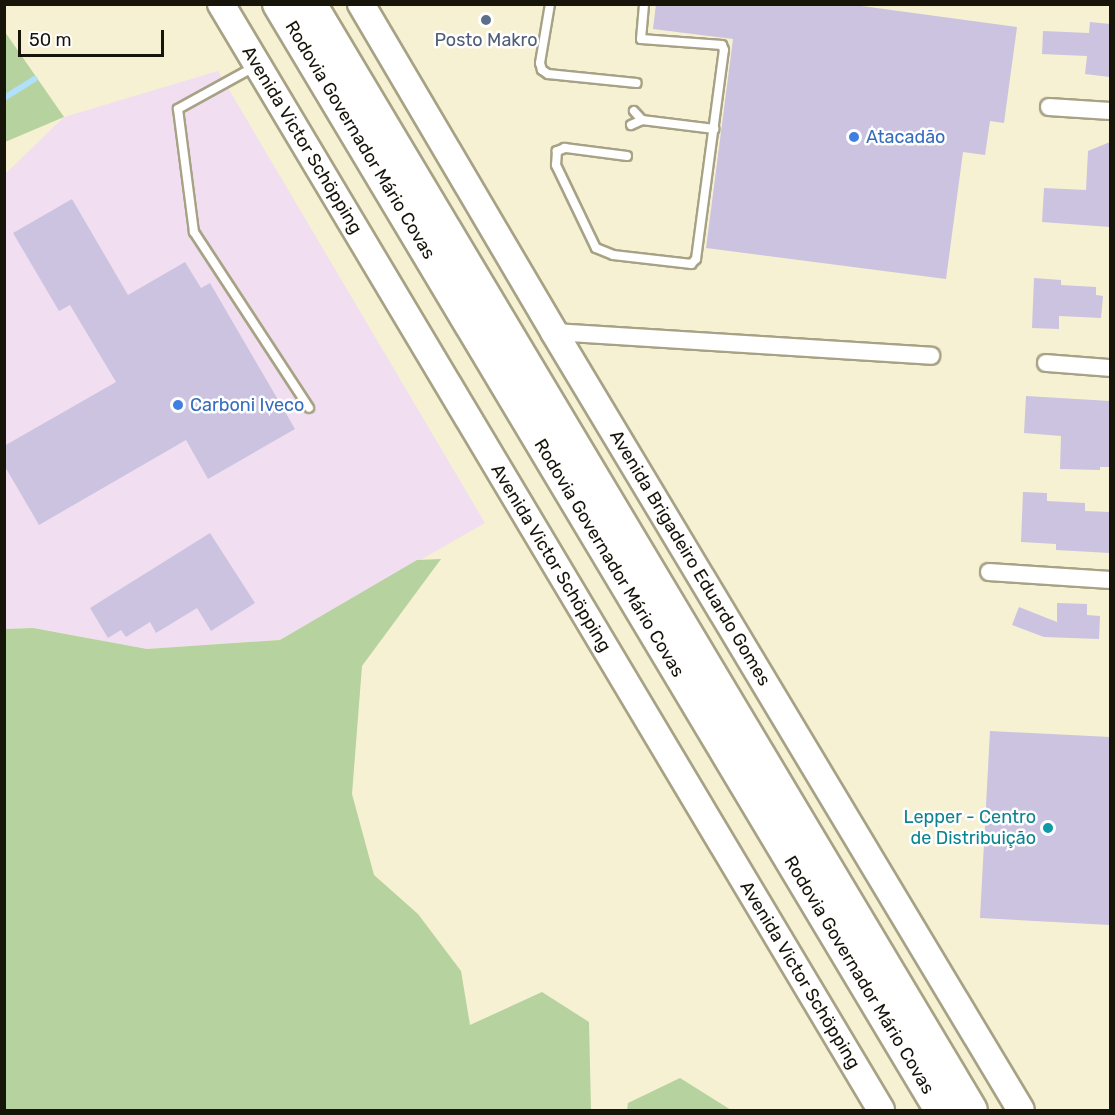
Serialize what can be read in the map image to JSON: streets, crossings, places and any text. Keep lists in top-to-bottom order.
{
  "streets": {
    "highway": ["Rodovia Governador Mário Covas"],
    "main road": ["Avenida Victor Schöpping", "Avenida Brigadeiro Eduardo Gomes"]
  },
  "places": [
    "Posto Makro",
    "Atacadão",
    "Carboni Iveco",
    "Lepper - Centro de Distribuição"
  ],
  "scale_bar": "50 m"
}
